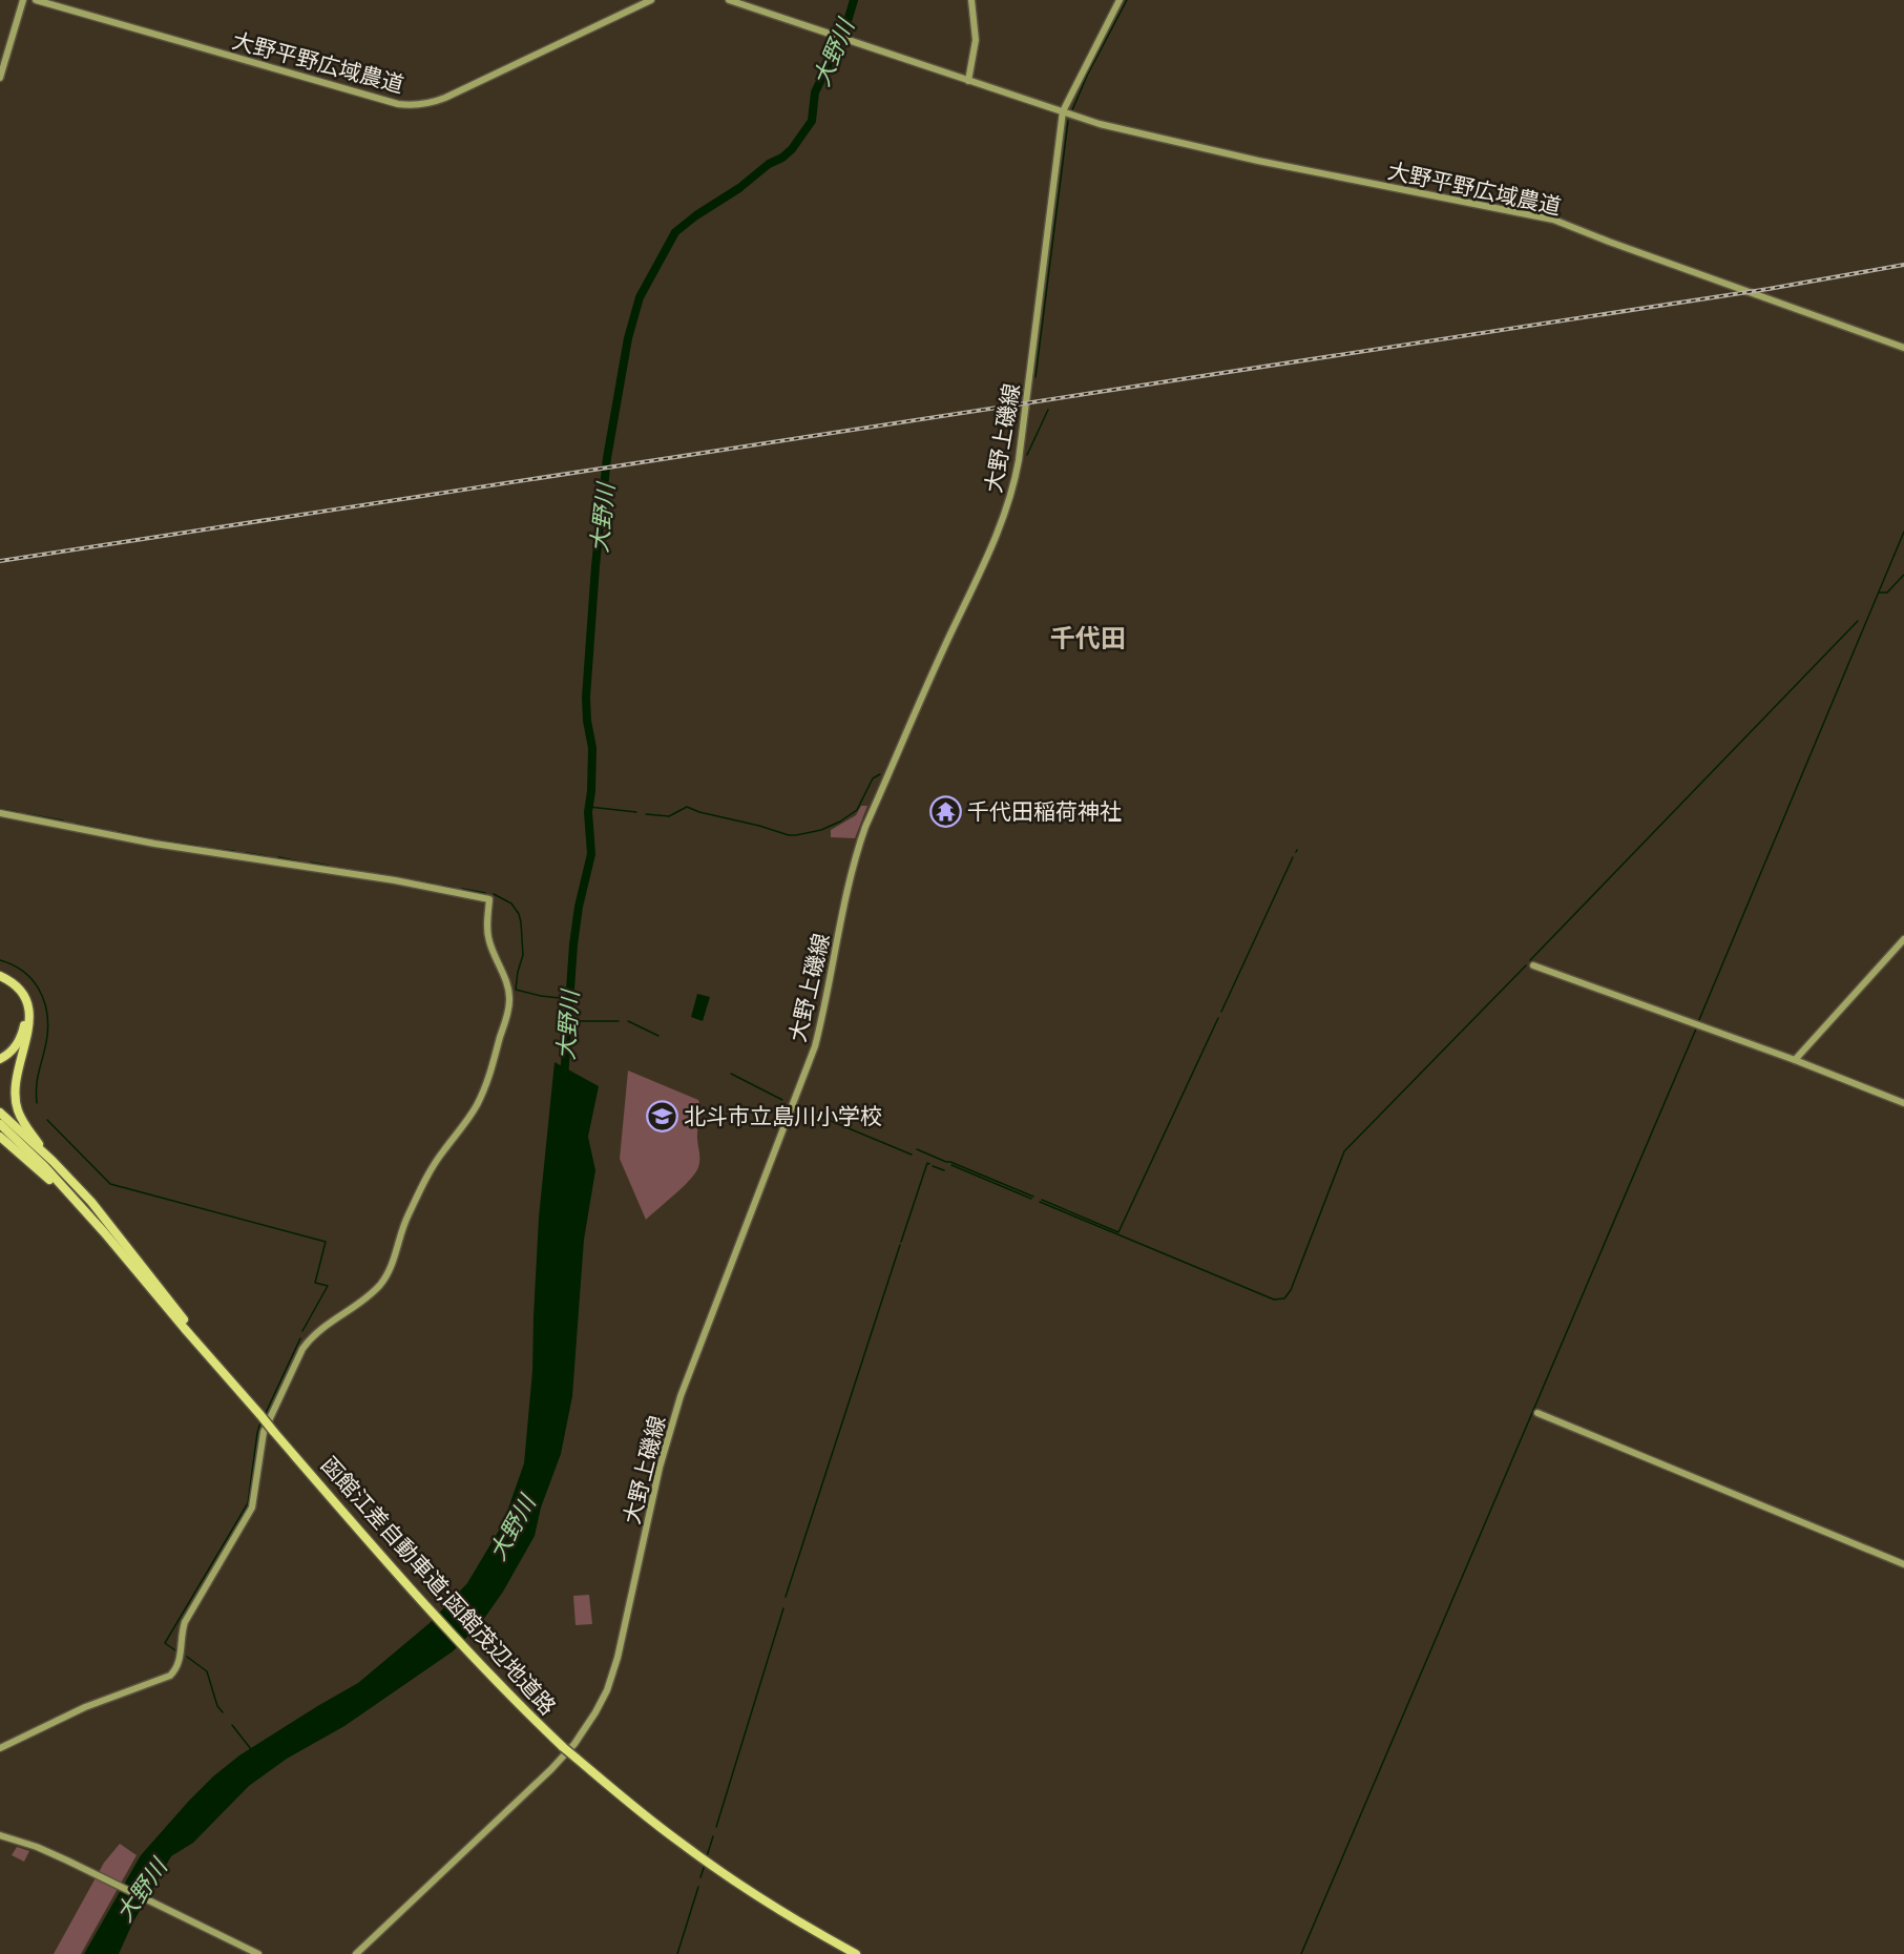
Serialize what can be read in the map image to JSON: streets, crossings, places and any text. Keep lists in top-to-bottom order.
{
  "streets": {
    "highway": ["函館江差自動車道;函館茂辺地道路"],
    "street": ["大野平野広域農道", "大野上磯線"]
  },
  "crossings": [
    ["大野平野広域農道", "大野上磯線"]
  ],
  "districts": ["千代田"],
  "water": ["大野川"],
  "places": {
    "temple": ["千代田稲荷神社"],
    "school or university": ["北斗市立島川小学校"]
  }
}
